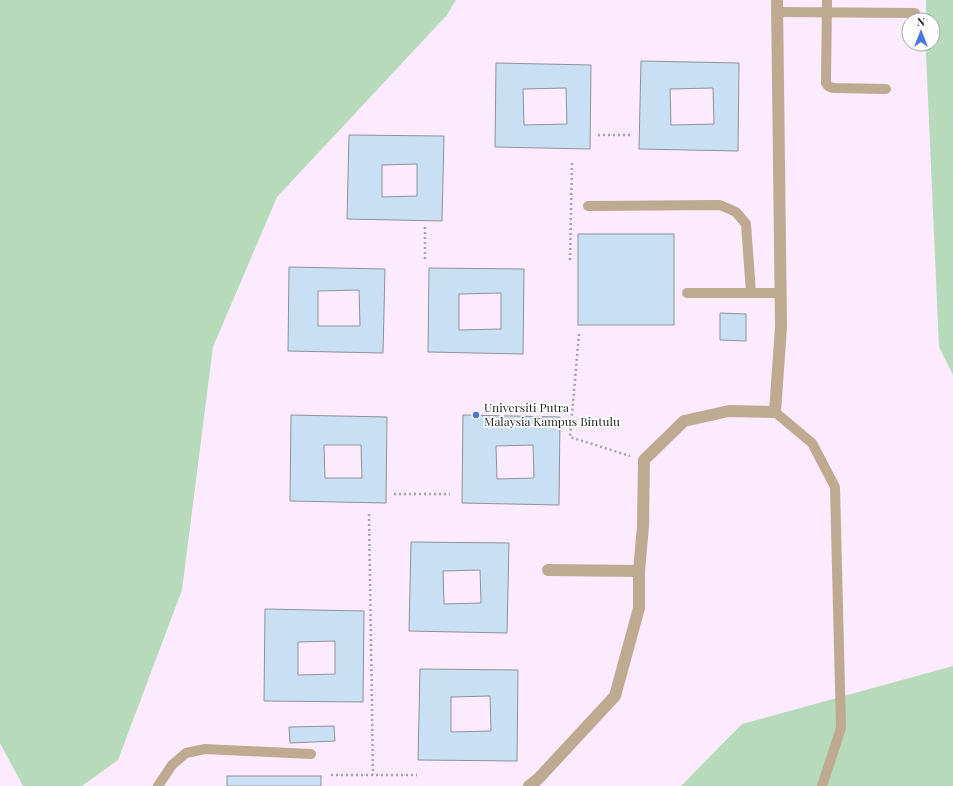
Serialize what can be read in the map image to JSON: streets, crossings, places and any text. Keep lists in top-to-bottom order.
{
  "places": ["Universiti Putra Malaysia Kampus Bintulu"],
  "north": "top"
}
